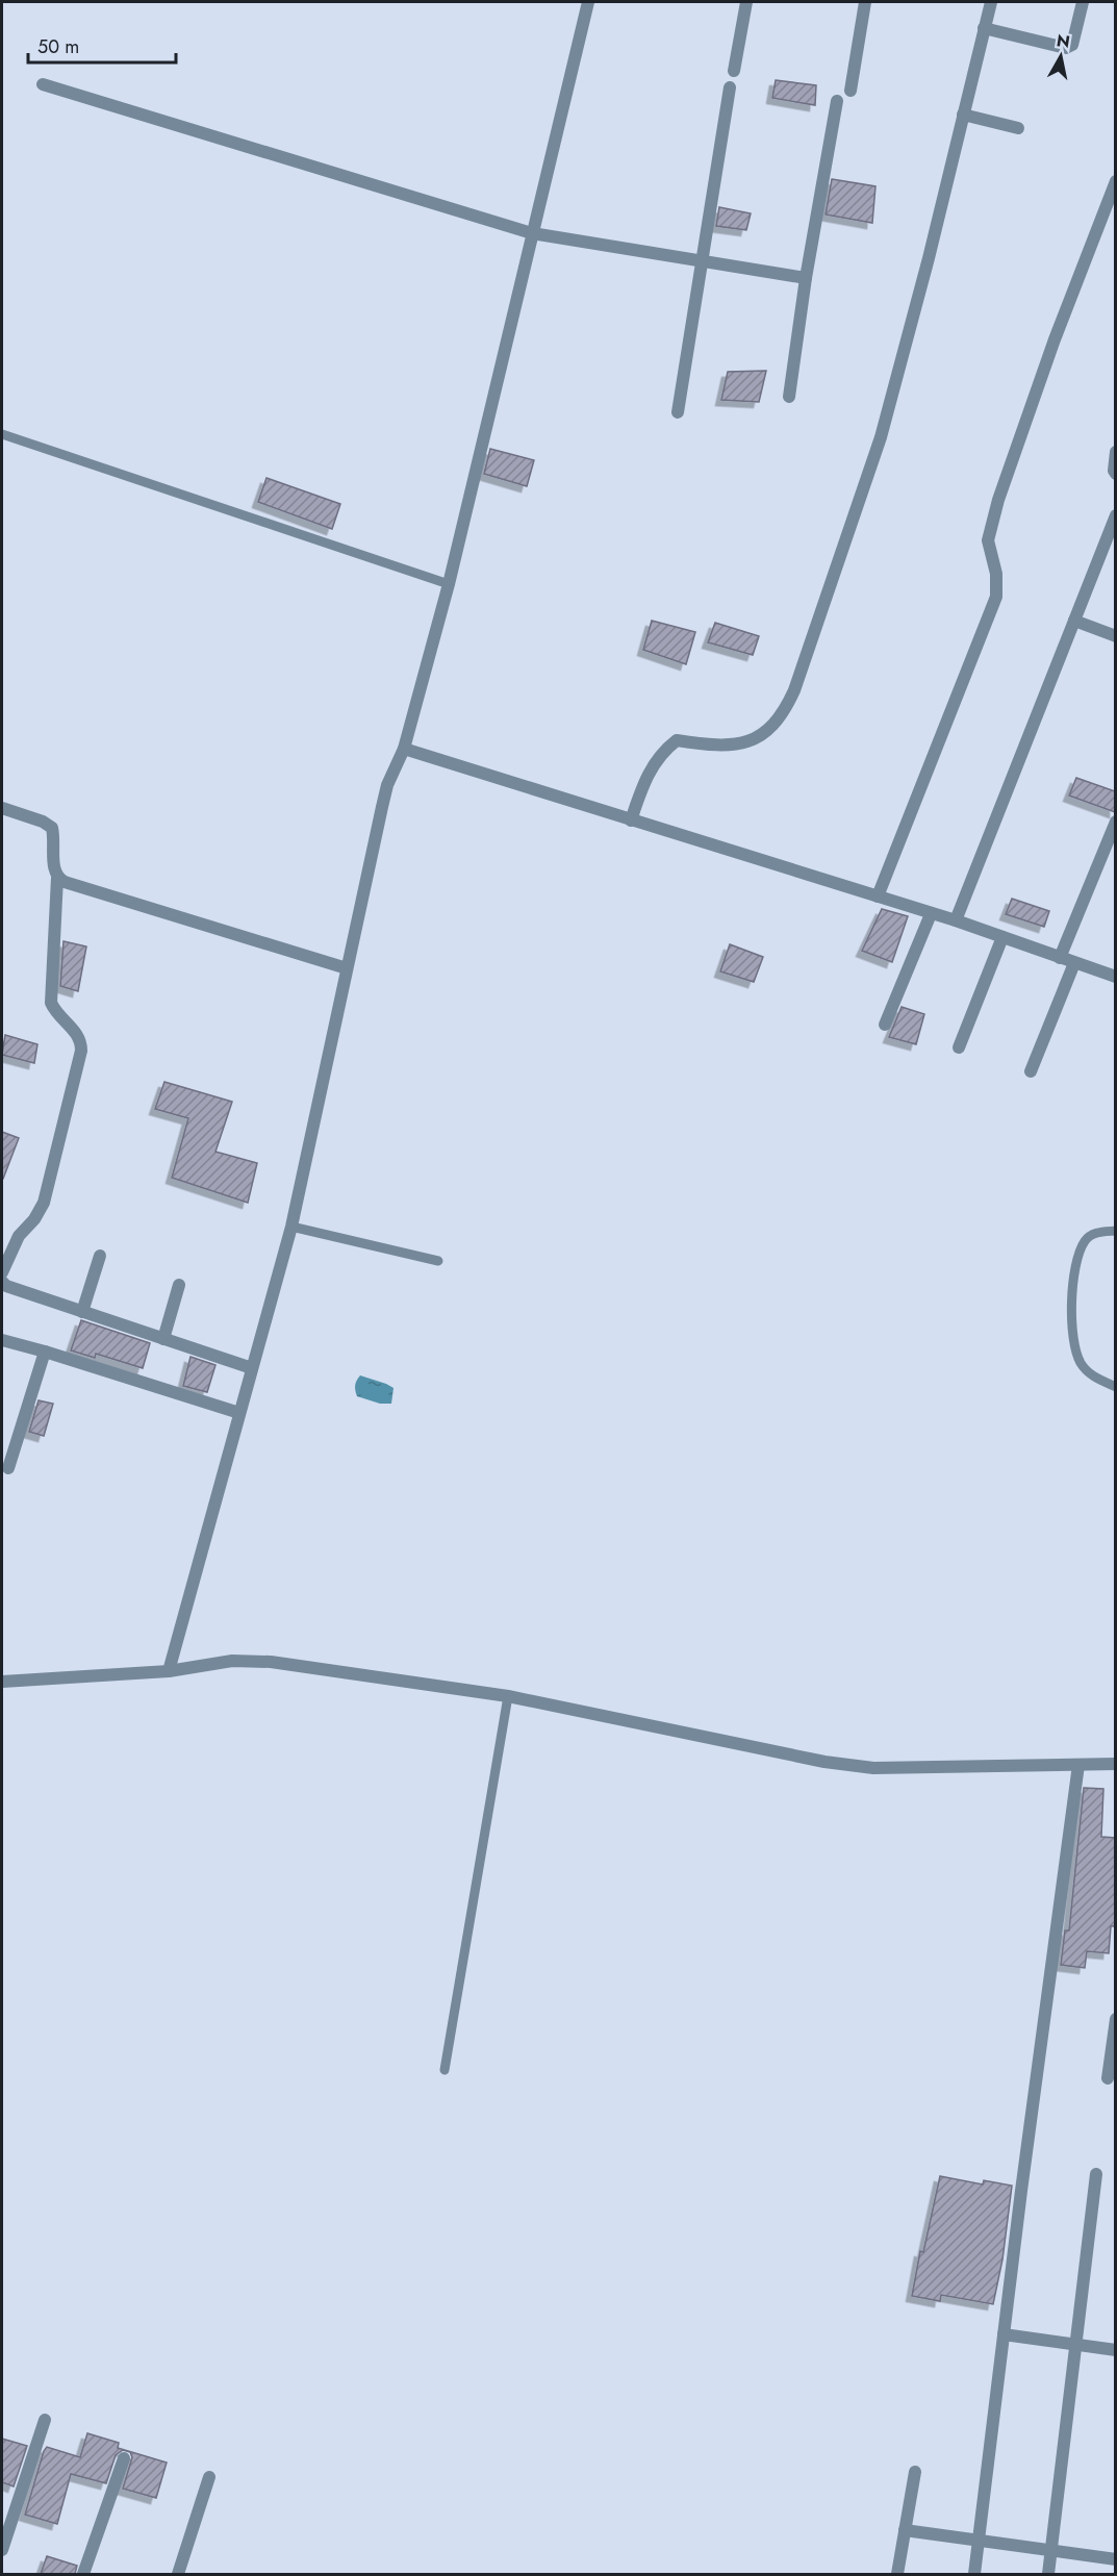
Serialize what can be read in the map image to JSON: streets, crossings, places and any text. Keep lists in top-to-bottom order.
{
  "scale_bar": "50 m",
  "north": "top"
}
